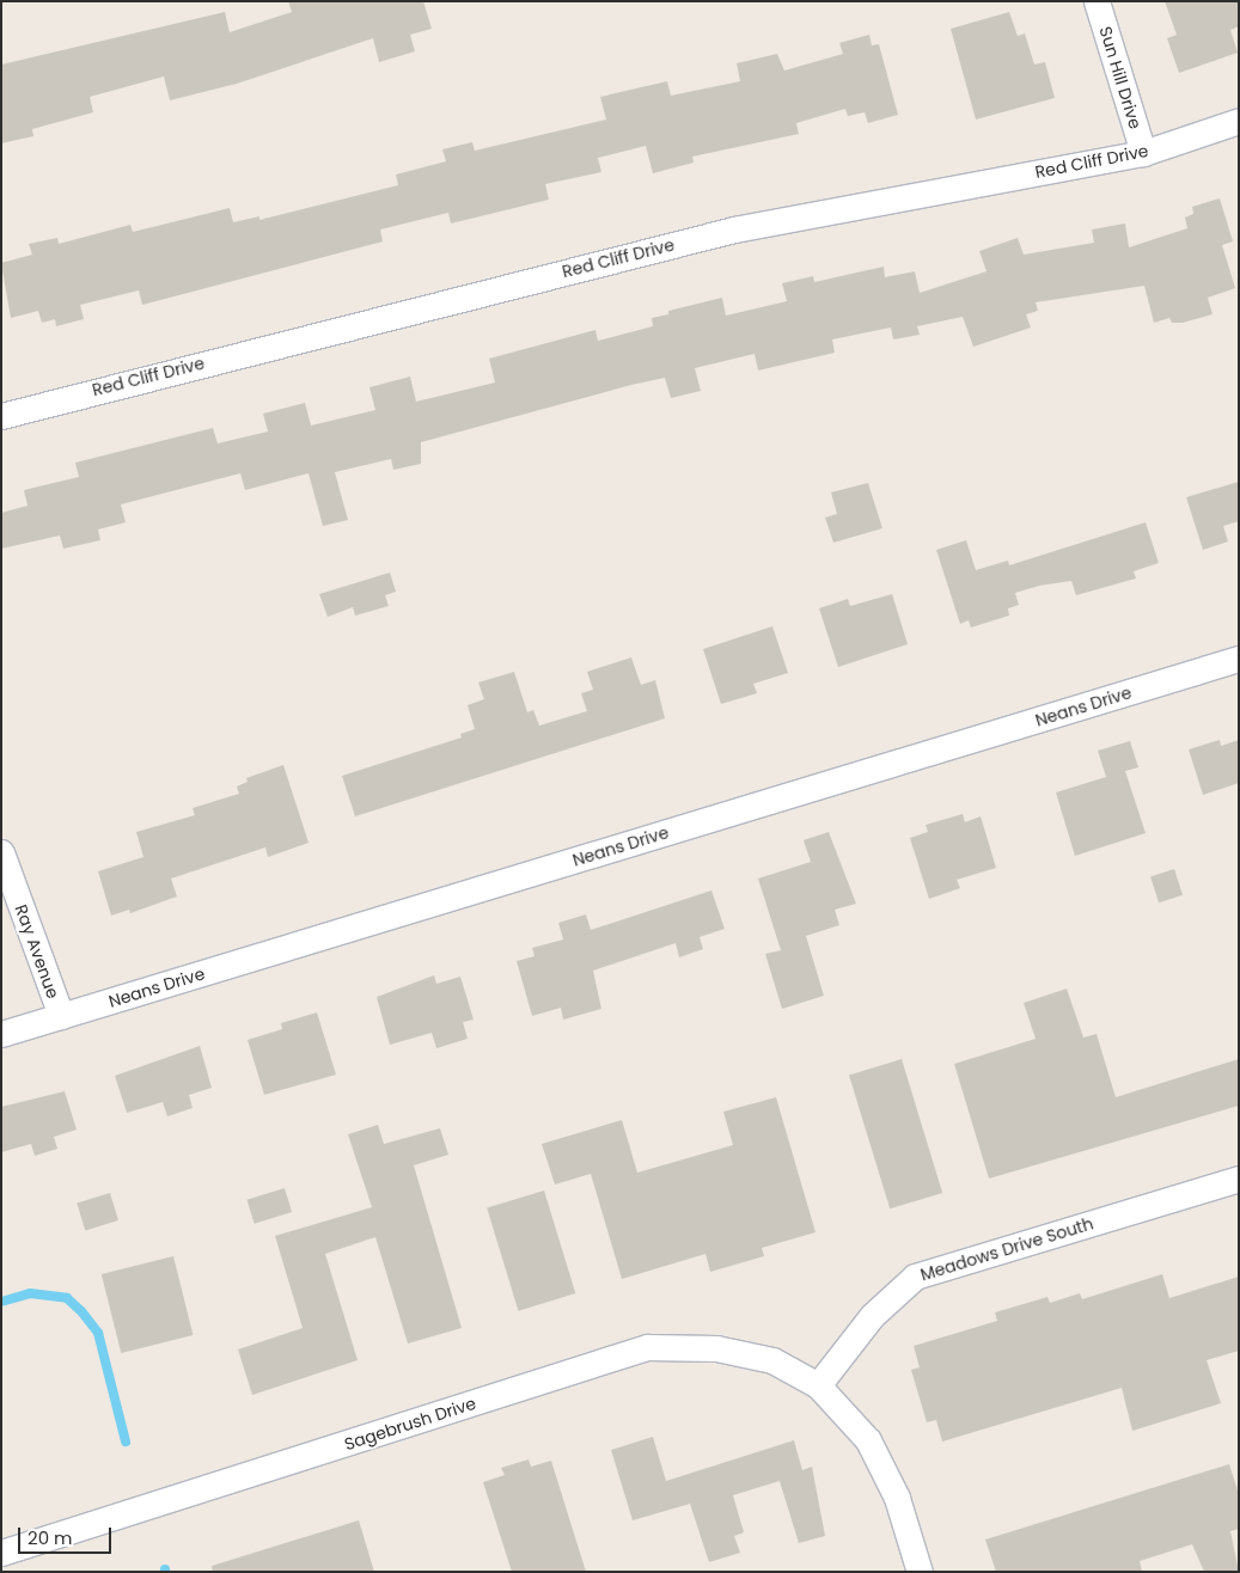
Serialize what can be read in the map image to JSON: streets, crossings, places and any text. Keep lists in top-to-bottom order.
{
  "streets": {
    "street": [
      "Sun Hill Drive",
      "Red Cliff Drive",
      "Neans Drive",
      "Ray Avenue",
      "Meadows Drive South",
      "Sagebrush Drive"
    ]
  },
  "crossings": [
    ["Sun Hill Drive", "Red Cliff Drive"],
    ["Neans Drive", "Ray Avenue"],
    ["Meadows Drive South", "Sagebrush Drive"]
  ],
  "scale_bar": "20 m"
}
